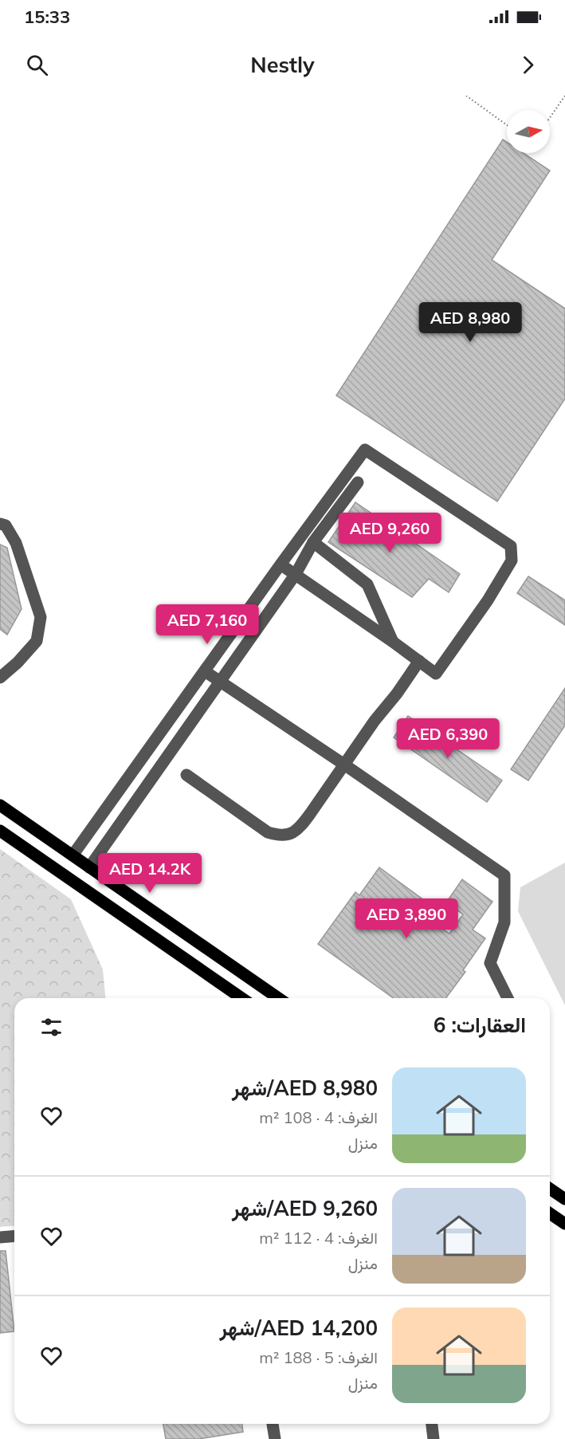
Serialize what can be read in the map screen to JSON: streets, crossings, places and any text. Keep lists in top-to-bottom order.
{
  "north": "right",
  "page": {
    "status": "15:33",
    "header": "Nestly",
    "price": [
      "AED 8,980",
      "AED 9,260",
      "AED 7,160",
      "AED 6,390",
      "AED 14.2K",
      "AED 3,890"
    ],
    "heading": "العقارات: 6",
    "list": [
      {
        "name": "AED 8,980/شهر",
        "note": "الغرف: 4 · 108 m² · منزل"
      },
      {
        "name": "AED 9,260/شهر",
        "note": "الغرف: 4 · 112 m² · منزل"
      },
      {
        "name": "AED 14,200/شهر",
        "note": "الغرف: 5 · 188 m² · منزل"
      }
    ]
  }
}
